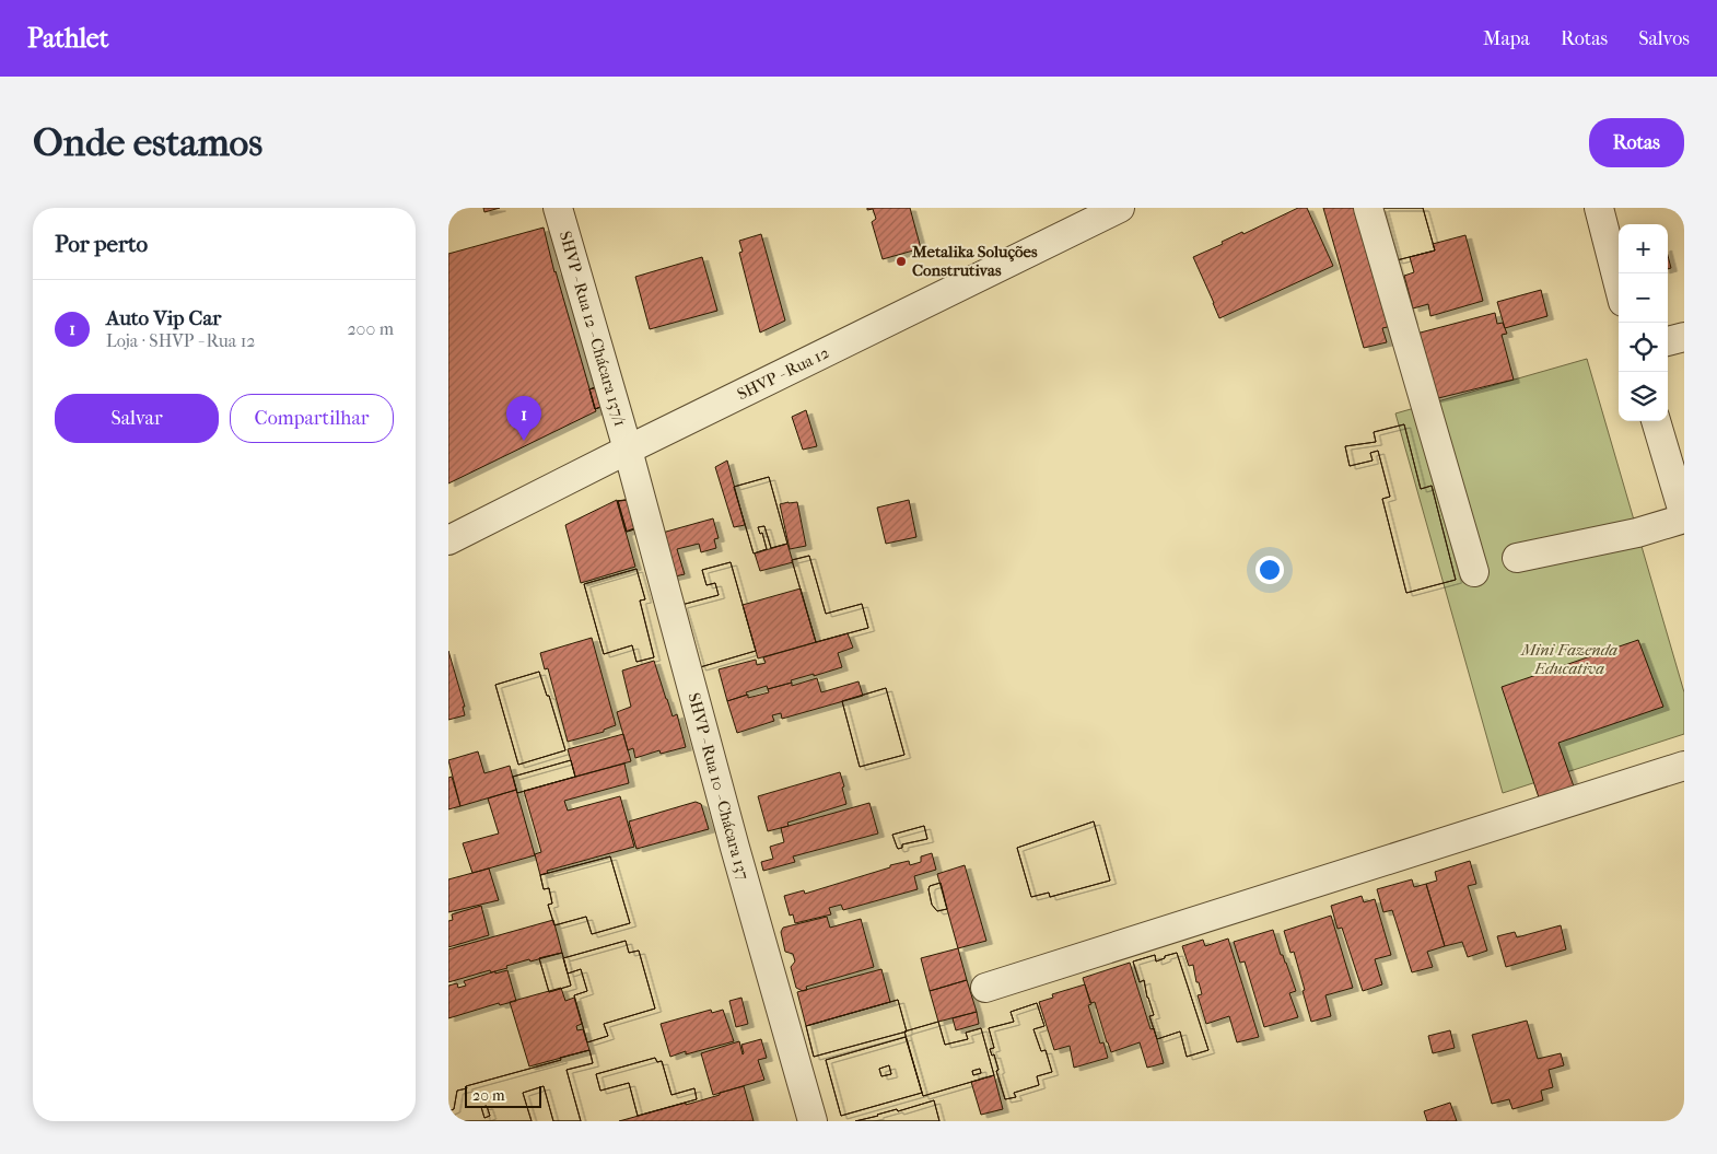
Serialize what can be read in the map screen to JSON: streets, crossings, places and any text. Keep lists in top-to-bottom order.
{
  "streets": {
    "street": ["SHVP - Rua 12 - Chácara 137/1", "SHVP - Rua 12", "SHVP - Rua 10 - Chácara 137"]
  },
  "crossings": [
    ["SHVP - Rua 12 - Chácara 137/1", "SHVP - Rua 12"],
    ["SHVP - Rua 12 - Chácara 137/1", "SHVP - Rua 10 - Chácara 137"],
    ["SHVP - Rua 12", "SHVP - Rua 10 - Chácara 137"]
  ],
  "parks": ["Mini Fazenda Educativa"],
  "places": ["Metalika Soluções Construtivas"],
  "scale_bar": "20 m",
  "page": {
    "header": "Pathlet",
    "nav": ["Mapa", "Rotas", "Salvos"],
    "buttons": [
      "Rotas",
      ["Salvar", "Compartilhar"]
    ],
    "title": "Onde estamos",
    "heading": "Por perto",
    "map_buttons": ["+", "−"],
    "list": [
      {
        "mark": "1",
        "name": "Auto Vip Car",
        "note": "Loja · SHVP - Rua 12",
        "value": "200 m"
      }
    ],
    "pins": "1",
    "scale": "20 m"
  }
}
